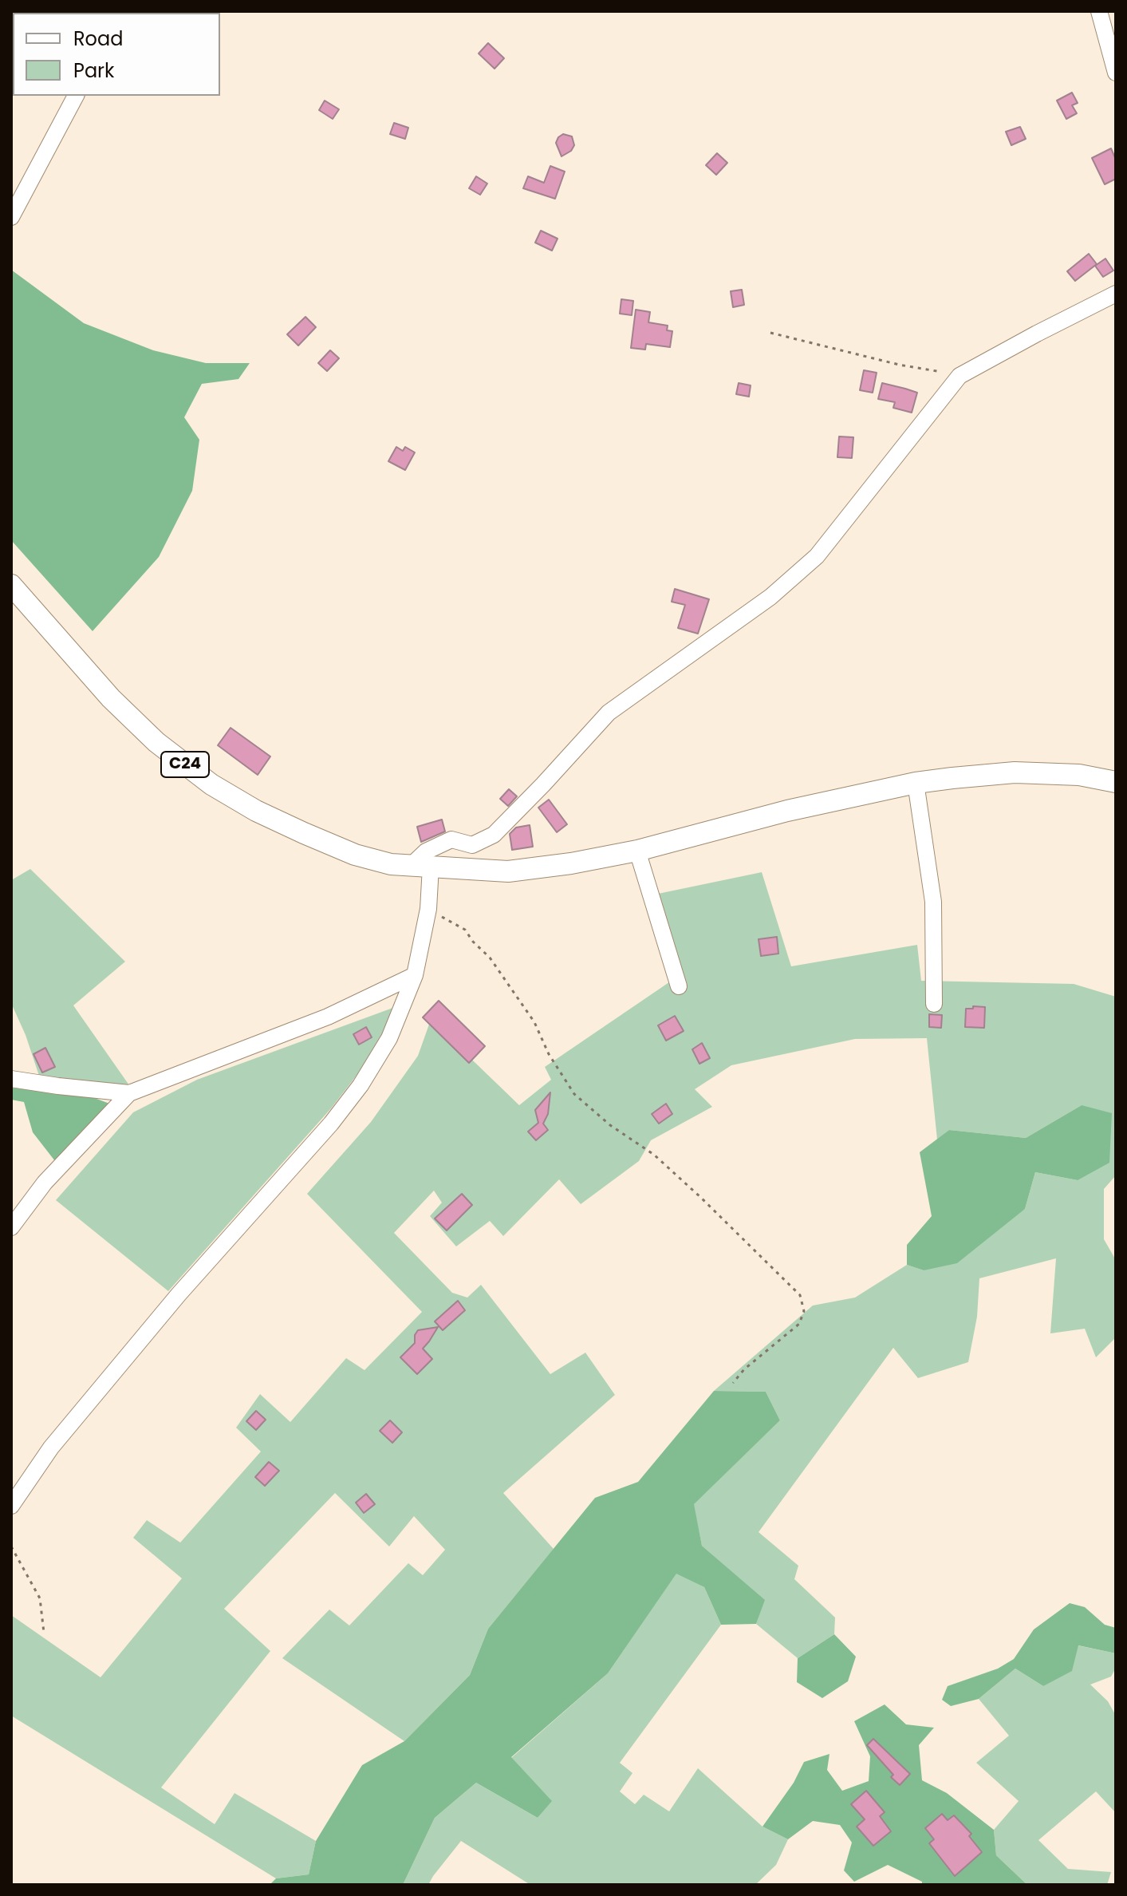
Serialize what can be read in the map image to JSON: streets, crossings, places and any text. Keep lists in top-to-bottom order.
{
  "streets": {
    "main road": ["C24"]
  },
  "legend": ["Road", "Park"]
}
